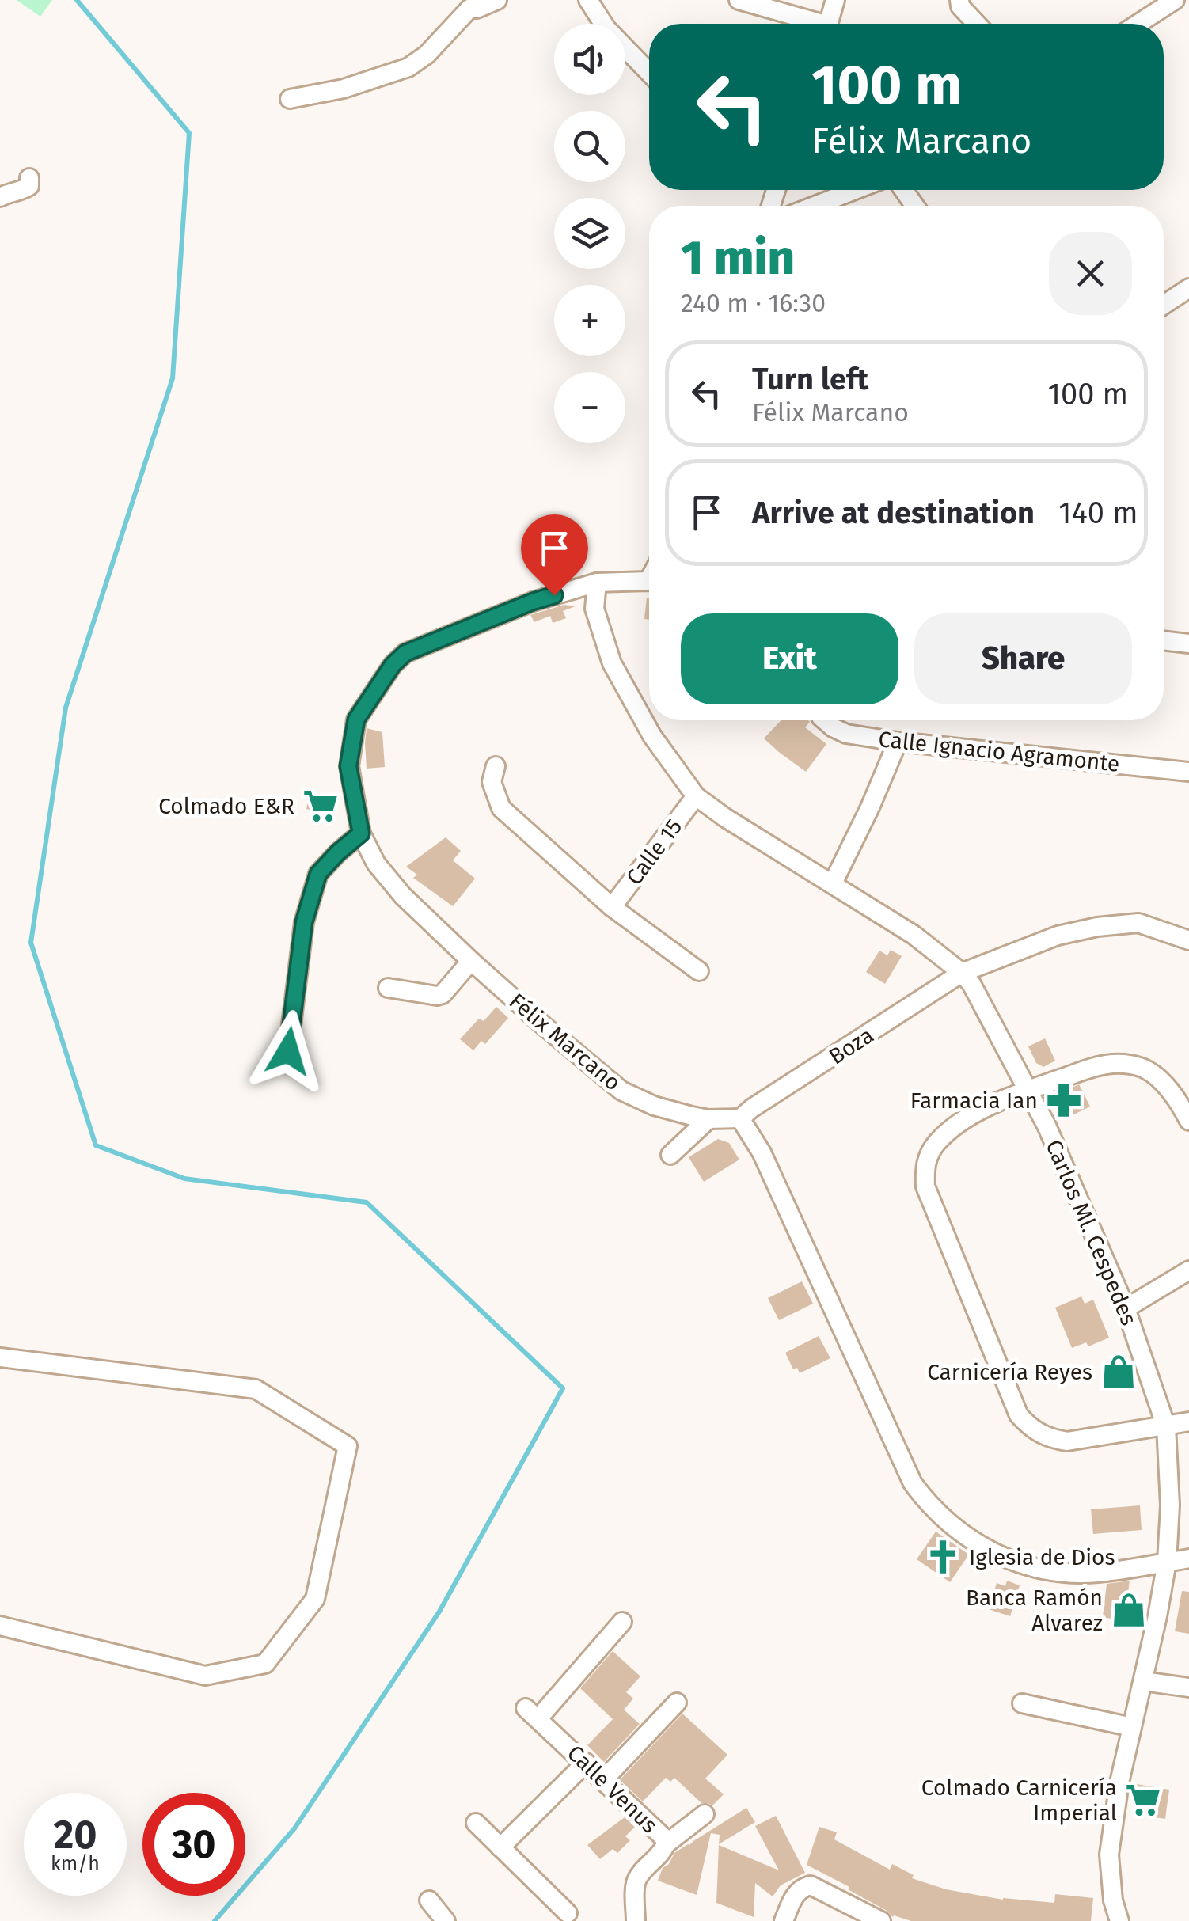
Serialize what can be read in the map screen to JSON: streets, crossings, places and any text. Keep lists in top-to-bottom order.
{
  "streets": {
    "street": [
      "Calle Ignacio Agramonte",
      "Calle 15",
      "Félix Marcano",
      "Boza",
      "Carlos Ml. Cespedes",
      "Calle Venus"
    ]
  },
  "crossings": [
    ["Calle 15", "Carlos Ml. Cespedes"],
    ["Félix Marcano", "Boza"],
    ["Félix Marcano", "Carlos Ml. Cespedes"],
    ["Boza", "Carlos Ml. Cespedes"]
  ],
  "places": {
    "supermarket": ["Colmado E&R", "Colmado Carnicería Imperial"],
    "pharmacy": ["Farmacia Ian"],
    "shop": ["Carnicería Reyes", "Banca Ramón Alvarez"],
    "church": ["Iglesia de Dios"]
  },
  "page": {
    "map_buttons": ["+", "−"],
    "turn": ["100 m", "Félix Marcano"],
    "heading": ["1 min", "240 m · 16:30"],
    "list": [
      {
        "name": "Turn left",
        "note": "Félix Marcano",
        "value": "100 m"
      },
      {
        "name": "Arrive at destination",
        "value": "140 m"
      }
    ],
    "buttons": ["Exit", "Share"],
    "speed": "20 km/h",
    "limit": "30"
  }
}
